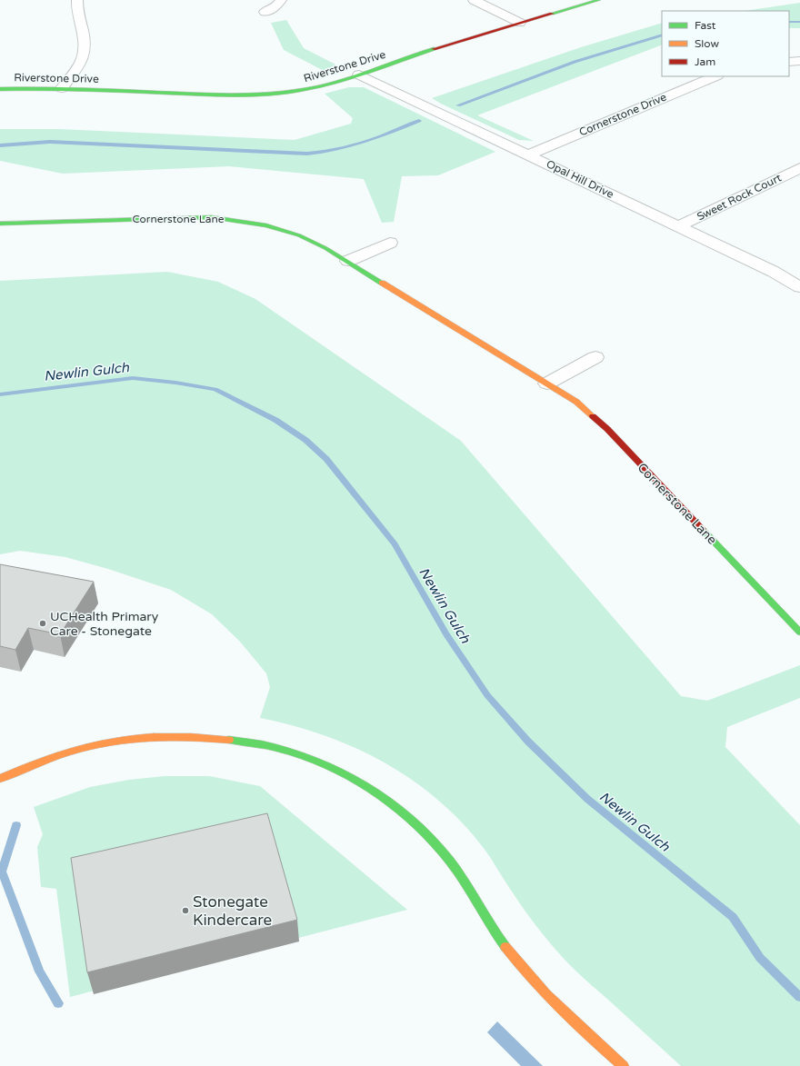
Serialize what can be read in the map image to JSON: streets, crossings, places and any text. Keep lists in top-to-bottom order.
{
  "streets": {
    "street": [
      "Riverstone Drive",
      "Cornerstone Drive",
      "Opal Hill Drive",
      "Sweet Rock Court",
      "Cornerstone Lane"
    ]
  },
  "crossings": [
    ["Riverstone Drive", "Opal Hill Drive"],
    ["Cornerstone Drive", "Opal Hill Drive"],
    ["Opal Hill Drive", "Sweet Rock Court"]
  ],
  "water": ["Newlin Gulch"],
  "places": ["UCHealth Primary Care - Stonegate", "Stonegate Kindercare"],
  "legend": ["Fast", "Slow", "Jam"]
}
